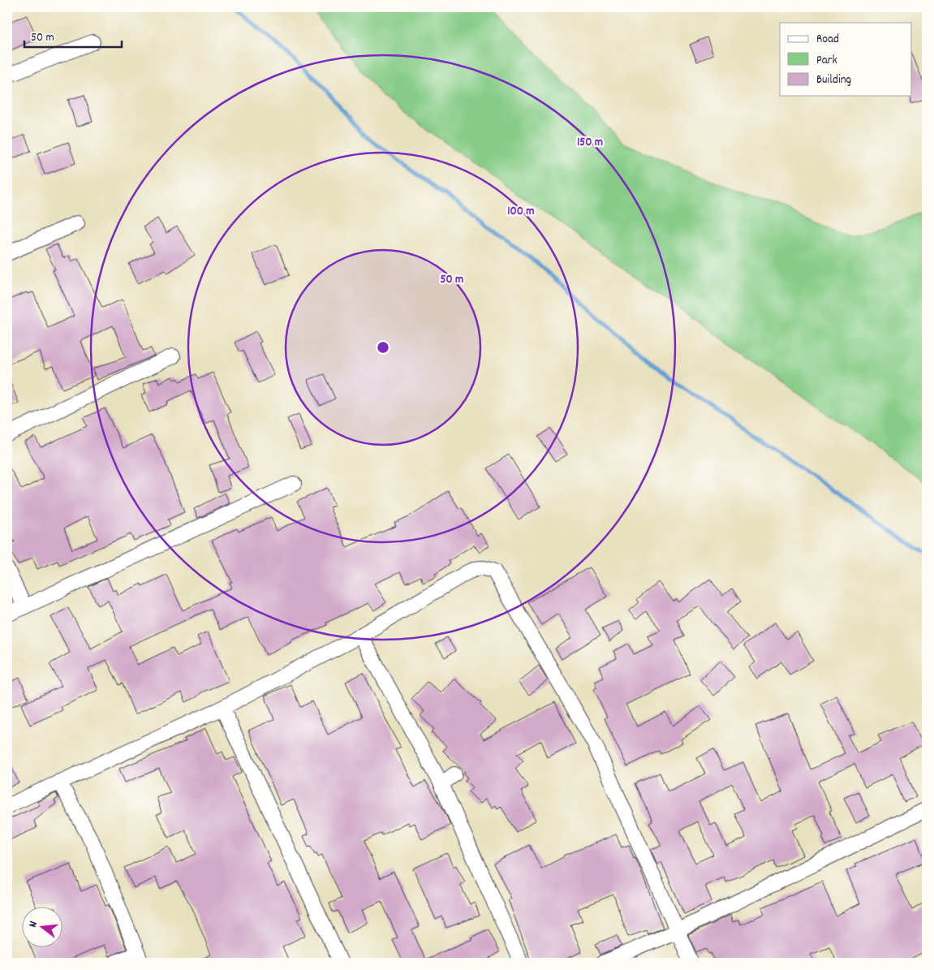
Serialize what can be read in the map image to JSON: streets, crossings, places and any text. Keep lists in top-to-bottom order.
{
  "legend": ["Road", "Park", "Building"],
  "scale_bar": "50 m",
  "north": "left",
  "rings": ["150 m", "100 m", "50 m"]
}
